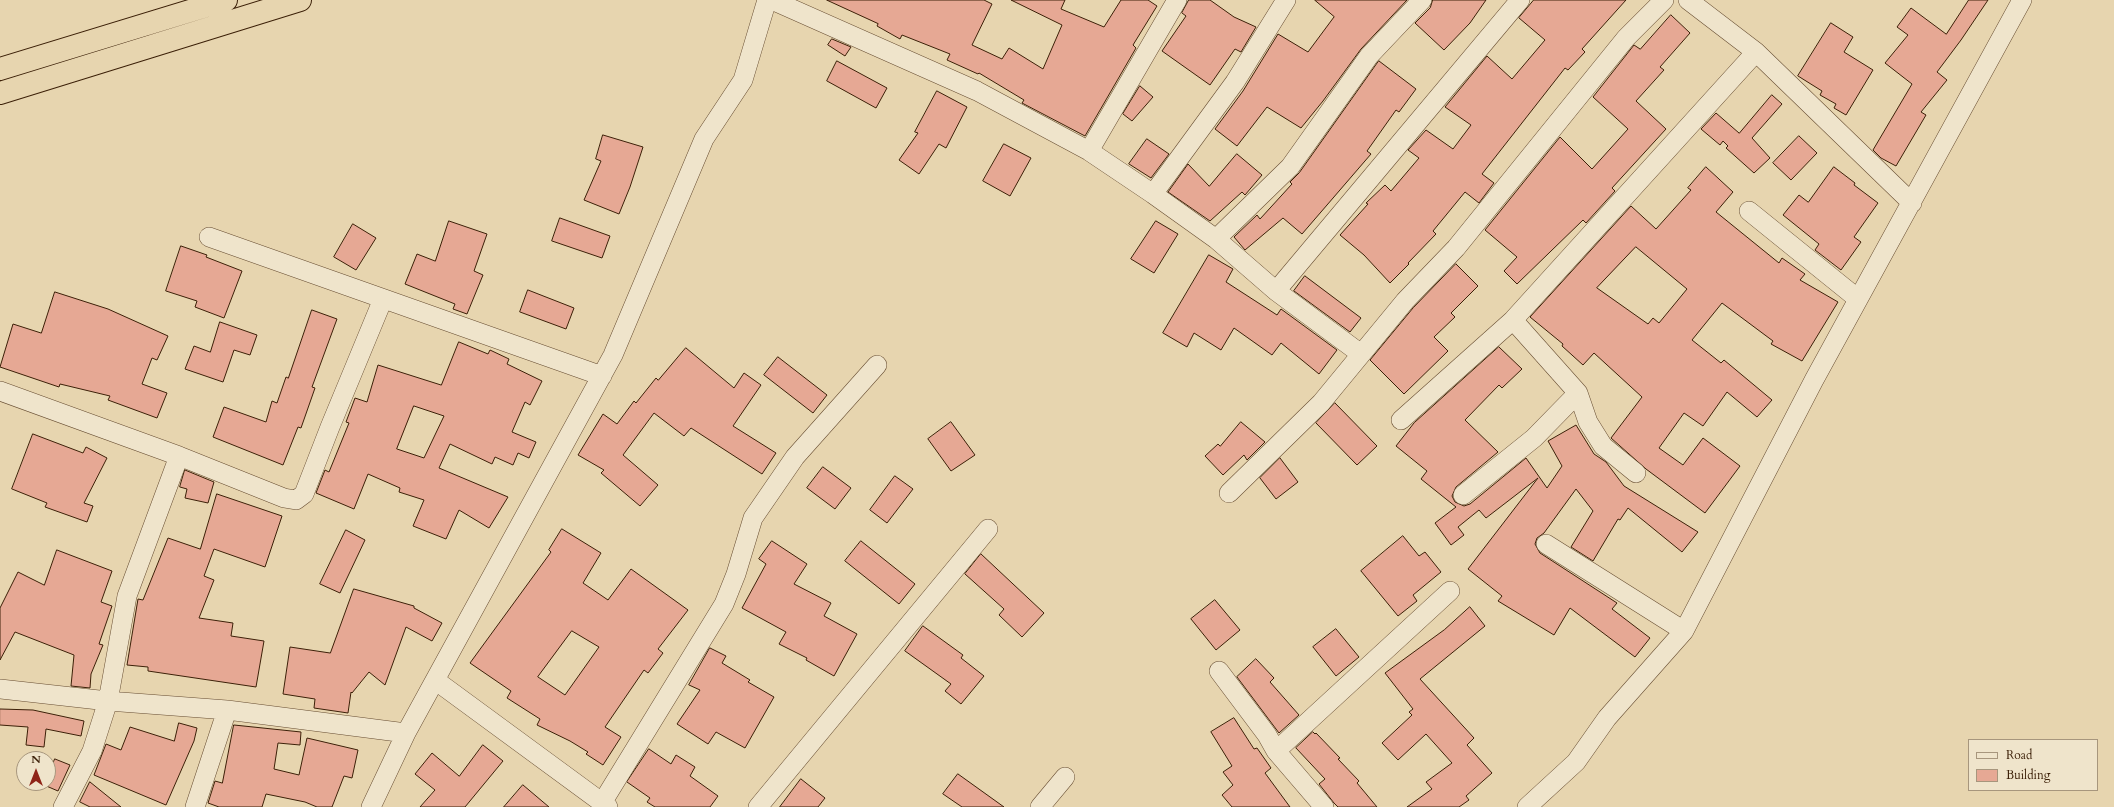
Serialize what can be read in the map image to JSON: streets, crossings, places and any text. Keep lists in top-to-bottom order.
{
  "legend": ["Road", "Building"],
  "north": "top"
}
